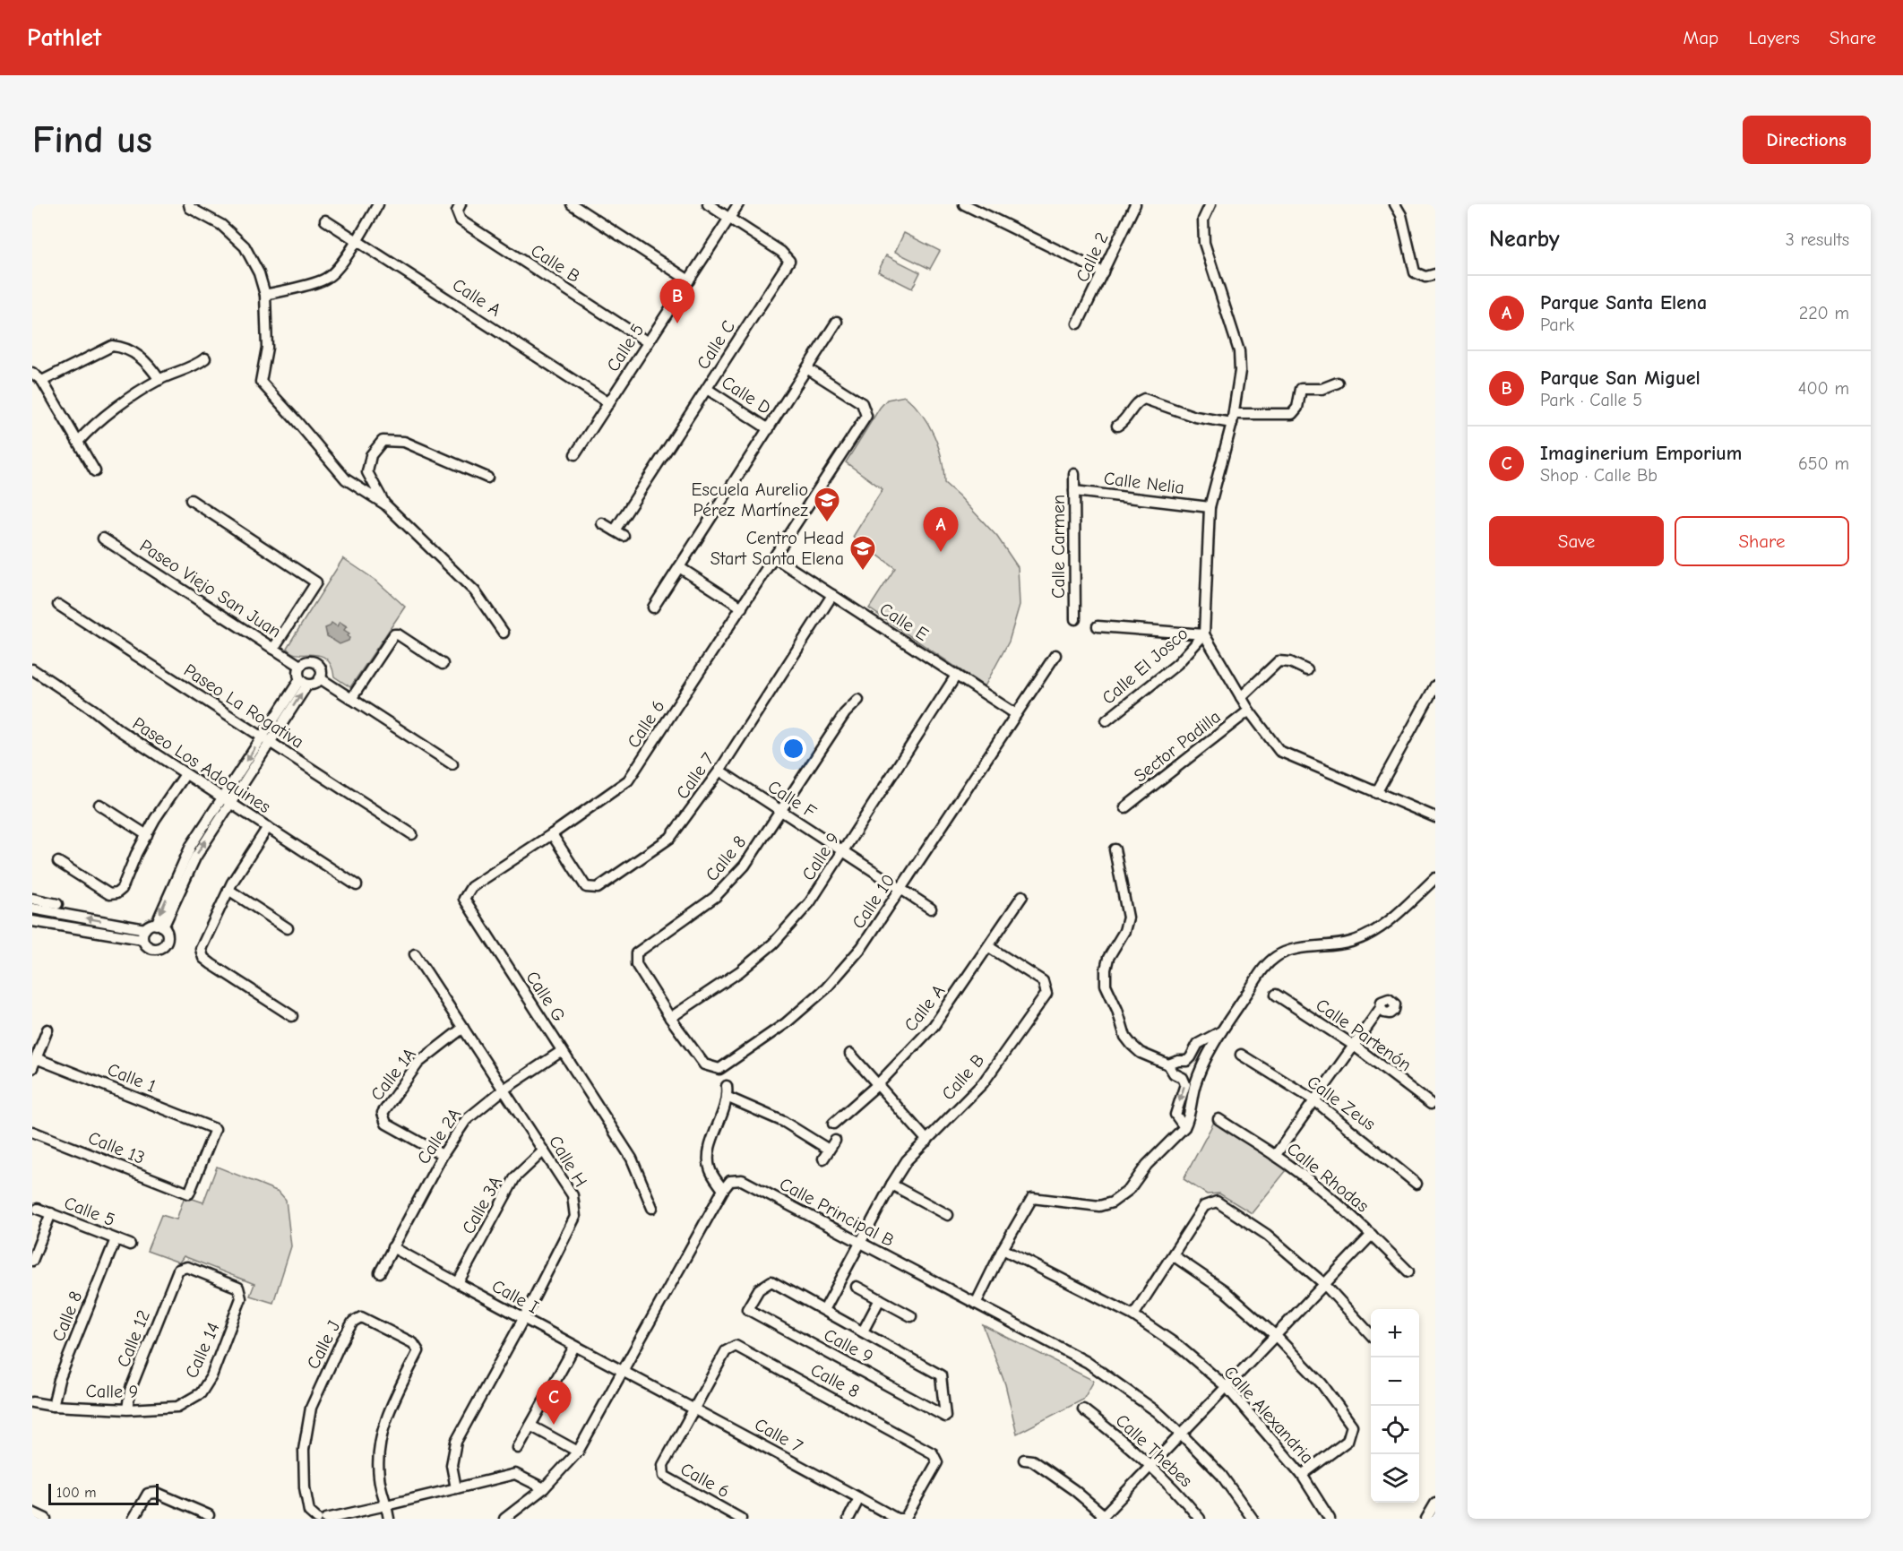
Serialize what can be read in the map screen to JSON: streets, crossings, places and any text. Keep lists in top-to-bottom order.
{
  "streets": {
    "street": [
      "Calle 2",
      "Calle B",
      "Calle A",
      "Calle C",
      "Calle 5",
      "Calle D",
      "Calle Nelia",
      "Calle Carmen",
      "Paseo Viejo San Juan",
      "Calle E",
      "Calle El Josco",
      "Paseo La Rogativa",
      "Calle 6",
      "Sector Padilla",
      "Paseo Los Adoquines",
      "Calle 7",
      "Calle F",
      "Calle 9",
      "Calle 8",
      "Calle 10",
      "Calle G",
      "Calle Partenón",
      "Calle 1A",
      "Calle 1",
      "Calle Zeus",
      "Calle 2A",
      "Calle 13",
      "Calle H",
      "Calle Rhodas",
      "Calle 3A",
      "Calle Principal B",
      "Calle I",
      "Calle 12",
      "Calle J",
      "Calle 14",
      "Calle Alexandria",
      "Calle Thebes"
    ]
  },
  "crossings": [
    ["Calle B", "Calle A"],
    ["Calle B", "Calle 5"],
    ["Calle B", "Calle Principal B"],
    ["Calle A", "Calle 5"],
    ["Calle C", "Calle 5"],
    ["Calle C", "Calle D"],
    ["Calle 5", "Calle 8"],
    ["Calle Nelia", "Calle Carmen"],
    ["Calle E", "Calle 6"],
    ["Calle E", "Calle 7"],
    ["Calle E", "Calle 9"],
    ["Calle E", "Calle 10"],
    ["Calle 6", "Calle 7"],
    ["Calle 6", "Calle 8"],
    ["Calle 6", "Calle G"],
    ["Calle 7", "Calle F"],
    ["Calle 7", "Calle 8"],
    ["Calle 7", "Calle G"],
    ["Calle 7", "Calle I"],
    ["Calle F", "Calle 9"],
    ["Calle F", "Calle 8"],
    ["Calle F", "Calle 10"],
    ["Calle 9", "Calle 8"],
    ["Calle 9", "Calle 10"],
    ["Calle 9", "Calle 12"],
    ["Calle 9", "Calle 14"],
    ["Calle 8", "Calle 10"],
    ["Calle G", "Calle 2A"],
    ["Calle 1A", "Calle 2A"],
    ["Calle 1A", "Calle H"],
    ["Calle 1", "Calle 13"],
    ["Calle 2A", "Calle H"],
    ["Calle 2A", "Calle I"],
    ["Calle H", "Calle 3A"],
    ["Calle H", "Calle I"],
    ["Calle 3A", "Calle I"],
    ["Calle 12", "Calle 14"]
  ],
  "places": {
    "school or university": ["Escuela Aurelio Pérez Martínez", "Centro Head Start Santa Elena"]
  },
  "scale_bar": "100 m",
  "page": {
    "header": "Pathlet",
    "nav": ["Map", "Layers", "Share"],
    "buttons": [
      "Directions",
      ["Save", "Share"]
    ],
    "title": "Find us",
    "heading": ["Nearby", "3 results"],
    "list": [
      {
        "mark": "A",
        "name": "Parque Santa Elena",
        "note": "Park",
        "value": "220 m"
      },
      {
        "mark": "B",
        "name": "Parque San Miguel",
        "note": "Park · Calle 5",
        "value": "400 m"
      },
      {
        "mark": "C",
        "name": "Imaginerium Emporium",
        "note": "Shop · Calle Bb",
        "value": "650 m"
      }
    ],
    "pins": ["B", "A", "C"],
    "map_buttons": ["+", "−"],
    "scale": "100 m"
  }
}
